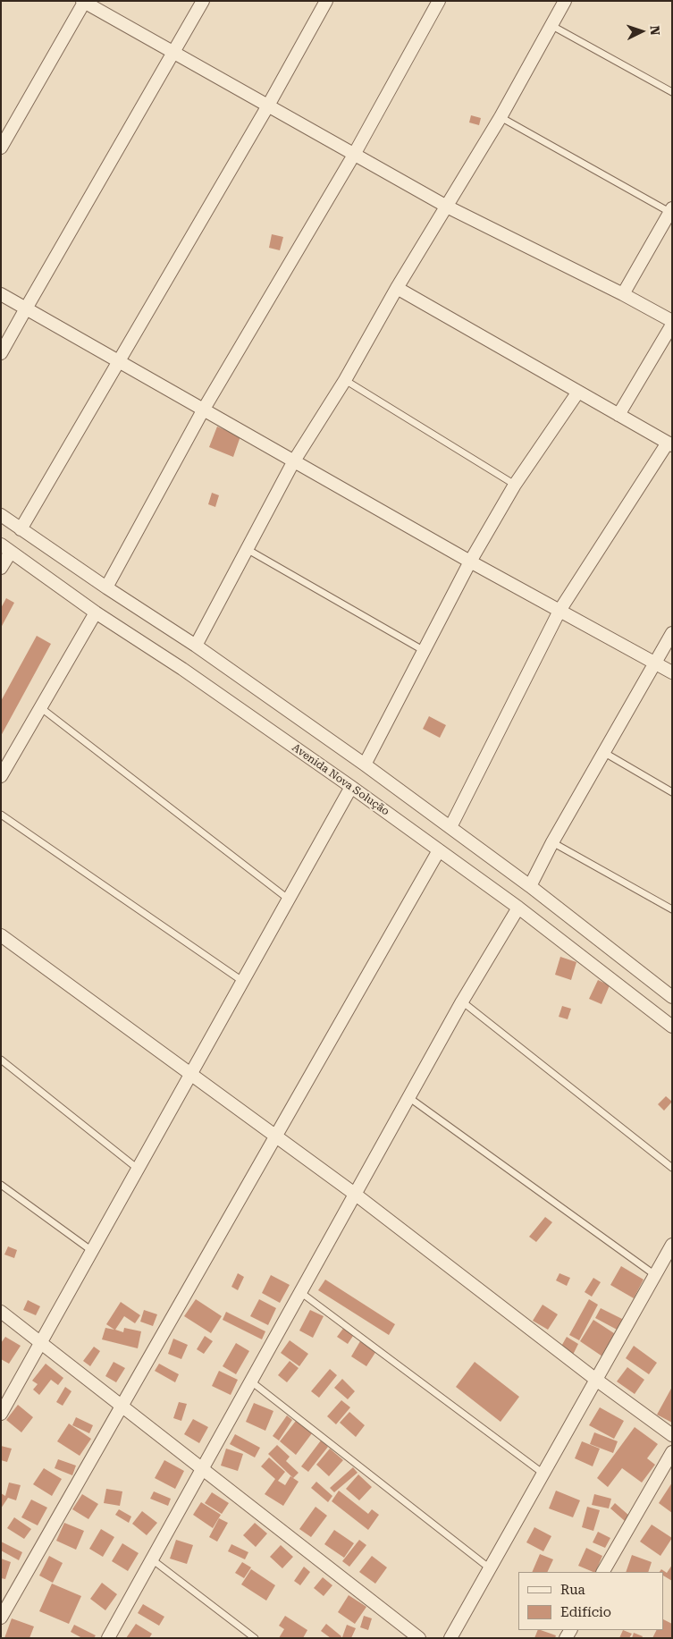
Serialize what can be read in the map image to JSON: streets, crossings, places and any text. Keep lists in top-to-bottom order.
{
  "streets": {
    "street": ["Avenida Nova Solução"]
  },
  "legend": ["Rua", "Edifício"],
  "north": "right"
}
